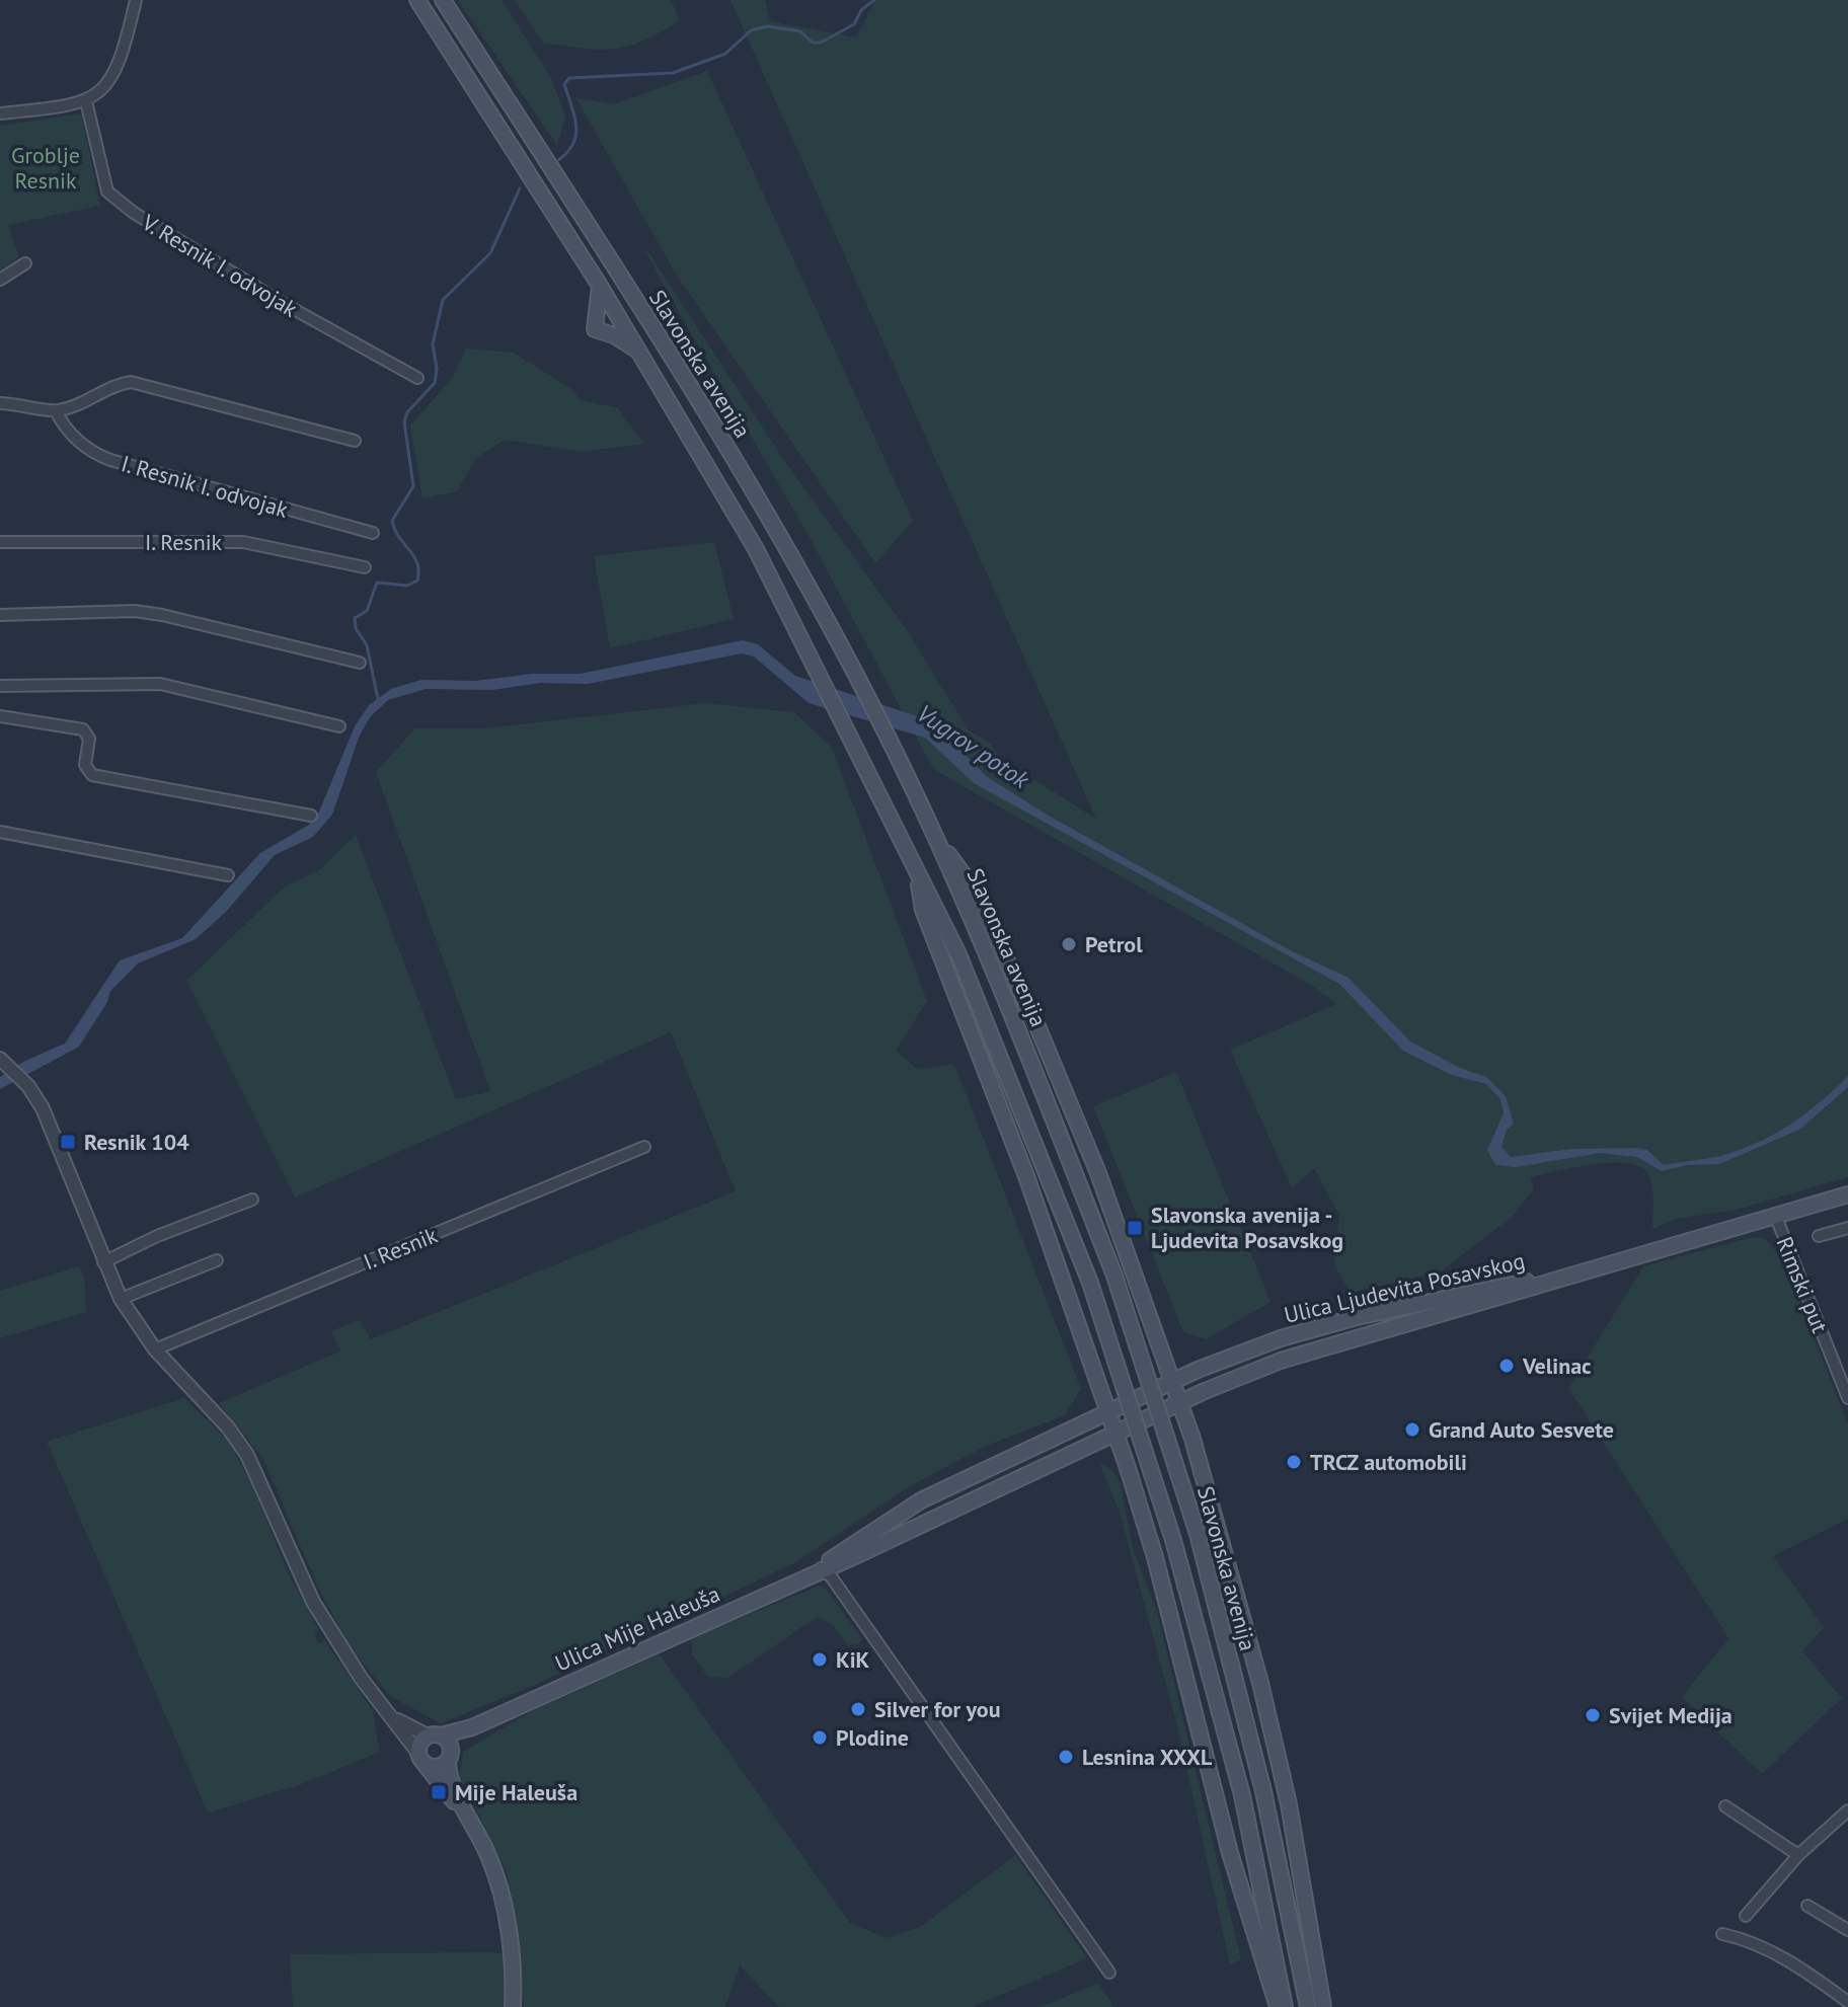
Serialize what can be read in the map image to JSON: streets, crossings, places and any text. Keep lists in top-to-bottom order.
{
  "streets": {
    "main road": ["Slavonska avenija", "Ulica Ljudevita Posavskog", "Ulica Mije Haleuša"],
    "street": [
      "V. Resnik I. odvojak",
      "I. Resnik I. odvojak",
      "I. Resnik",
      "Rimski put"
    ]
  },
  "crossings": [
    ["Rimski put", "Ulica Ljudevita Posavskog"],
    ["Ulica Ljudevita Posavskog", "Ulica Mije Haleuša"]
  ],
  "water": ["Vugrov potok"],
  "parks": ["Groblje Resnik"],
  "places": {
    "other": [
      "Petrol",
      "Velinac",
      "Grand Auto Sesvete",
      "TRCZ automobili",
      "KiK",
      "Silver for you",
      "Svijet Medija",
      "Plodine",
      "Lesnina XXXL"
    ],
    "transit": ["Resnik 104", "Slavonska avenija - Ljudevita Posavskog", "Mije Haleuša"]
  }
}
